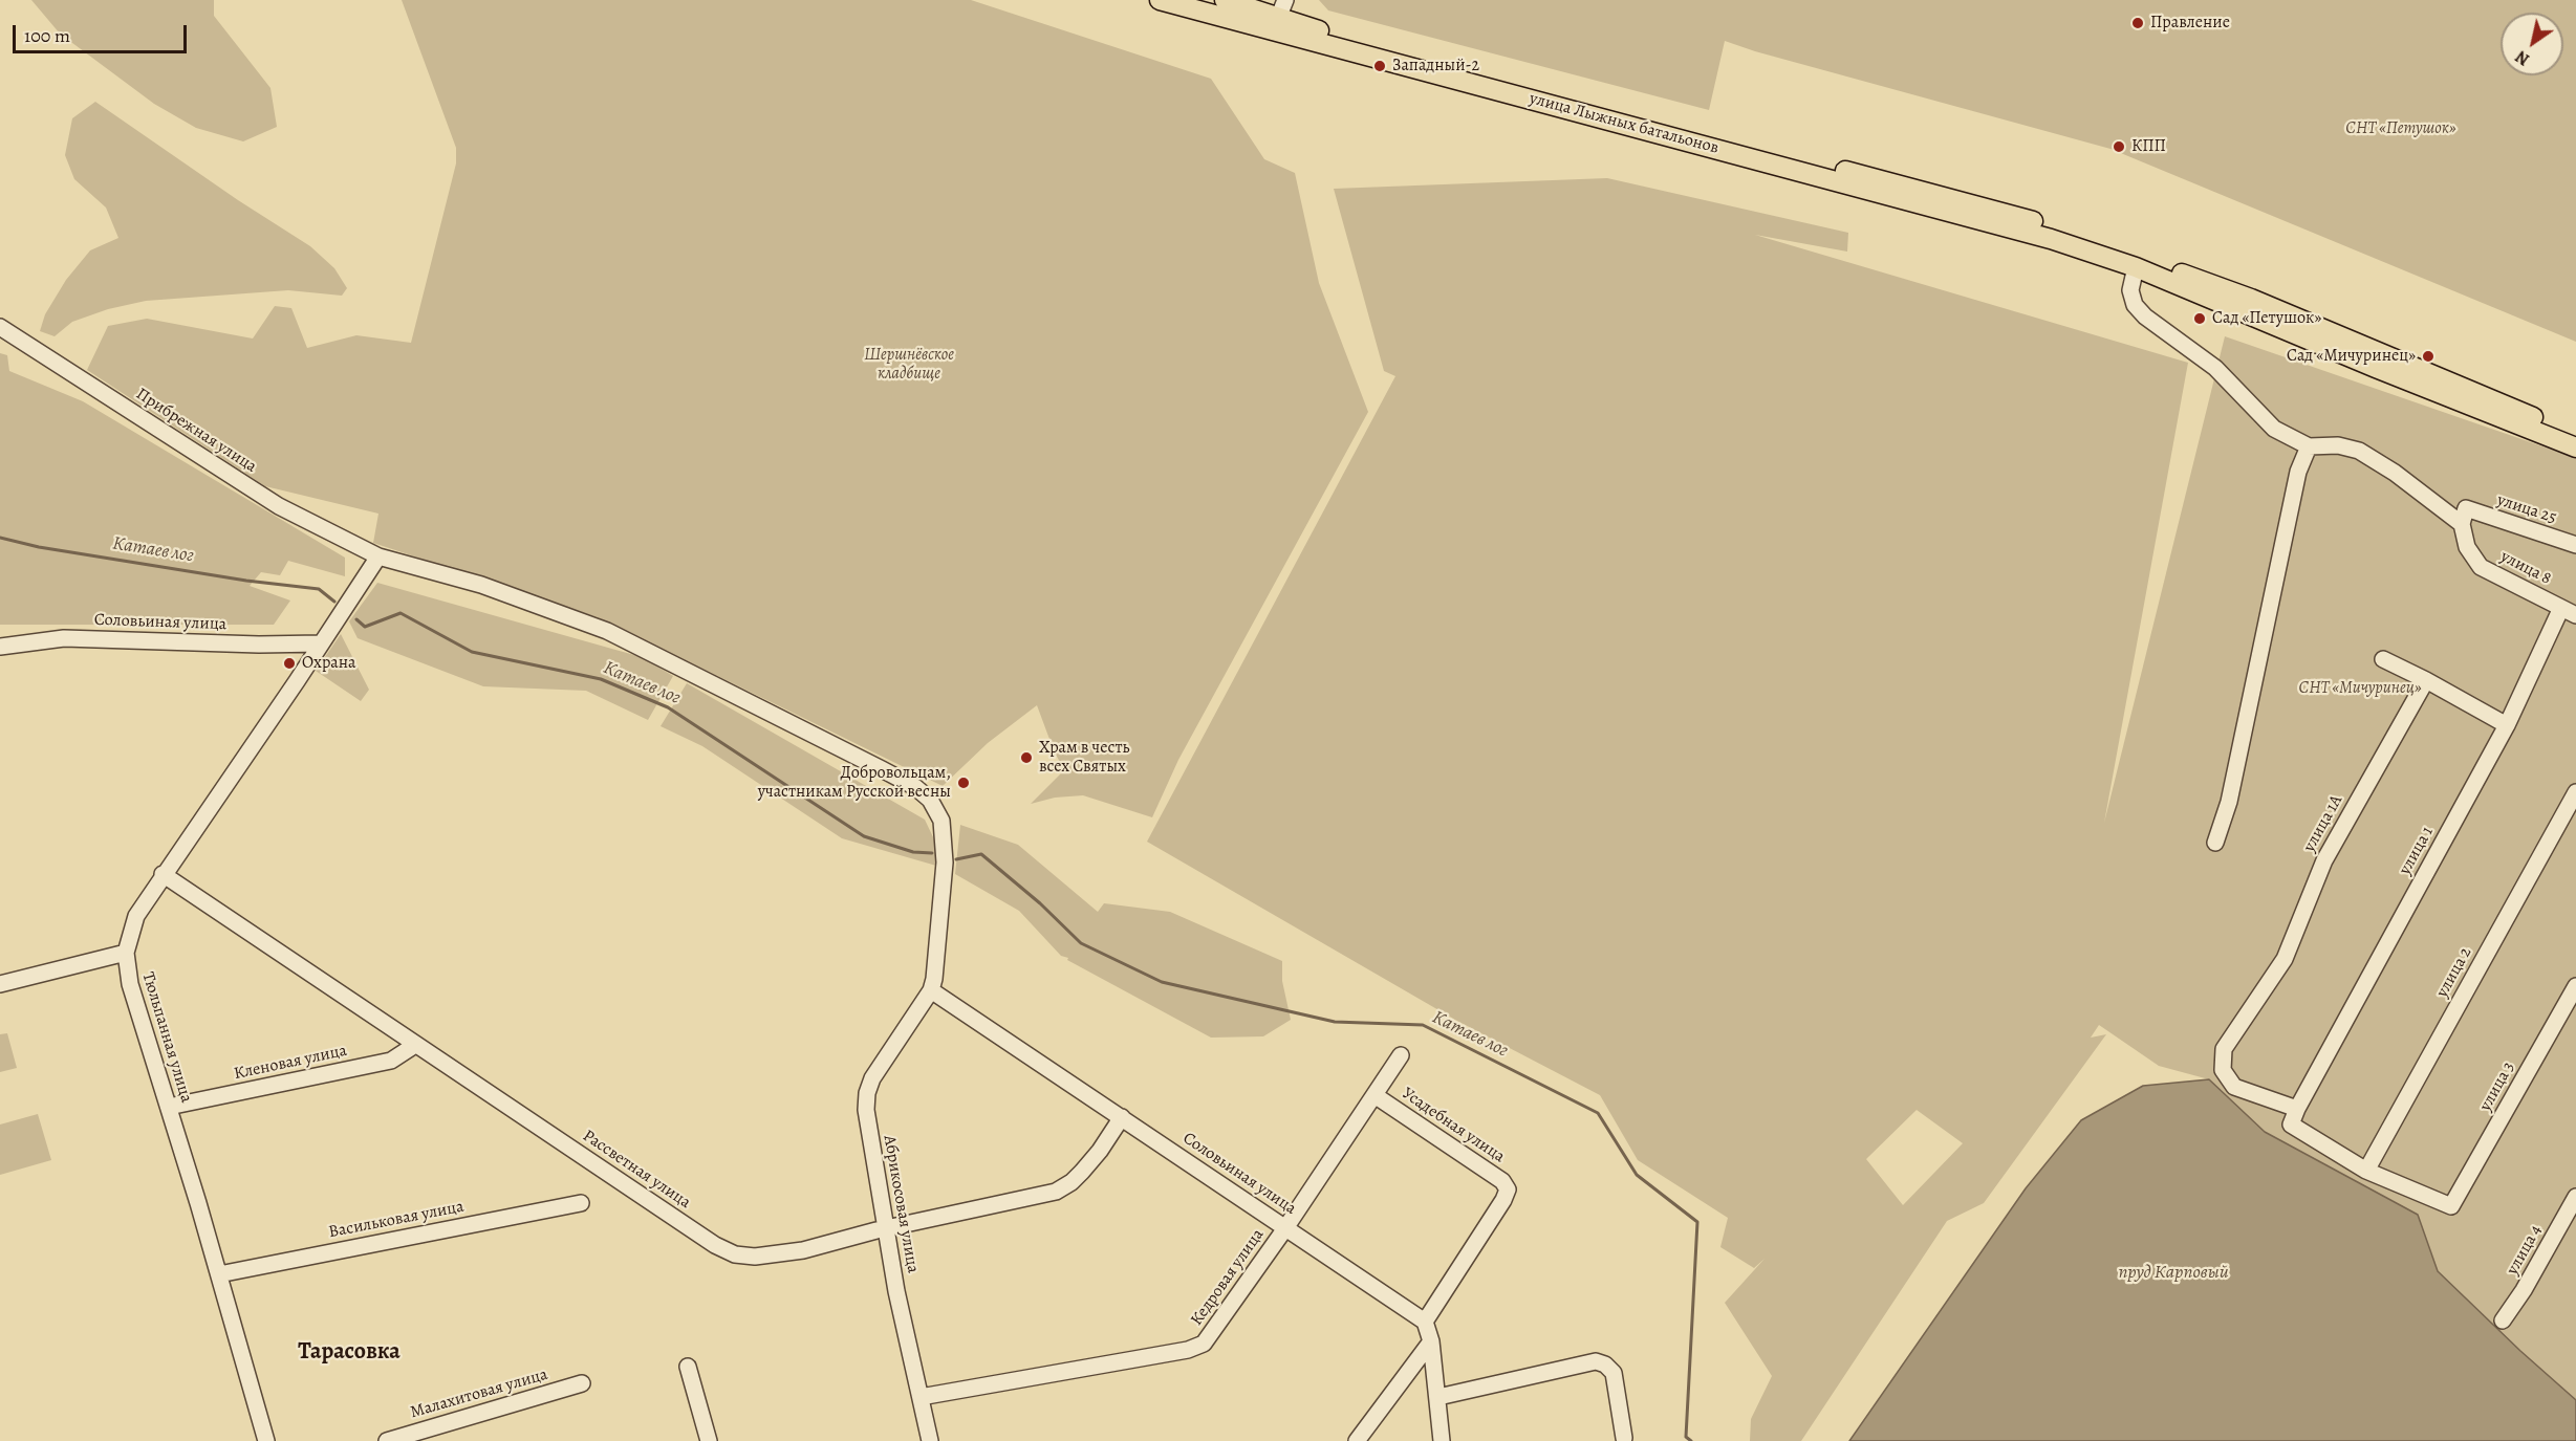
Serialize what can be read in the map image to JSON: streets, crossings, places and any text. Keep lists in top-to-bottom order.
{
  "streets": {
    "main road": ["улица Лыжных батальонов"],
    "street": [
      "Прибрежная улица",
      "улица 25",
      "улица 8",
      "Соловьиная улица",
      "улица 1А",
      "улица 1",
      "улица 2",
      "Тюльпанная улица",
      "Кленовая улица",
      "улица 3",
      "Усадебная улица",
      "Рассветная улица",
      "Абрикосовая улица",
      "Васильковая улица",
      "улица 4",
      "Кедровая улица",
      "Малахитовая улица"
    ]
  },
  "crossings": [
    ["Прибрежная улица", "Соловьиная улица"],
    ["Прибрежная улица", "Тюльпанная улица"],
    ["Прибрежная улица", "Абрикосовая улица"],
    ["улица 25", "улица 8"],
    ["улица 8", "улица 1"],
    ["Соловьиная улица", "Тюльпанная улица"],
    ["Соловьиная улица", "Усадебная улица"],
    ["Соловьиная улица", "Рассветная улица"],
    ["Соловьиная улица", "Абрикосовая улица"],
    ["Соловьиная улица", "Кедровая улица"],
    ["улица 1А", "улица 1"],
    ["улица 2", "улица 3"],
    ["Тюльпанная улица", "Кленовая улица"],
    ["Тюльпанная улица", "Рассветная улица"],
    ["Тюльпанная улица", "Васильковая улица"],
    ["Кленовая улица", "Рассветная улица"],
    ["Усадебная улица", "Кедровая улица"],
    ["Рассветная улица", "Абрикосовая улица"],
    ["Абрикосовая улица", "Кедровая улица"]
  ],
  "districts": ["Тарасовка"],
  "water": ["Катаев лог", "пруд Карповый"],
  "parks": ["СНТ «Петушок»", "Шершнёвское кладбище", "СНТ «Мичуринец»"],
  "places": [
    "Правление",
    "Западный-2",
    "КПП",
    "Сад «Петушок»",
    "Сад «Мичуринец»",
    "Охрана",
    "Храм в честь всех Святых",
    "Добровольцам, участникам Русской весны"
  ],
  "scale_bar": "100 m",
  "north": "bottom left"
}
